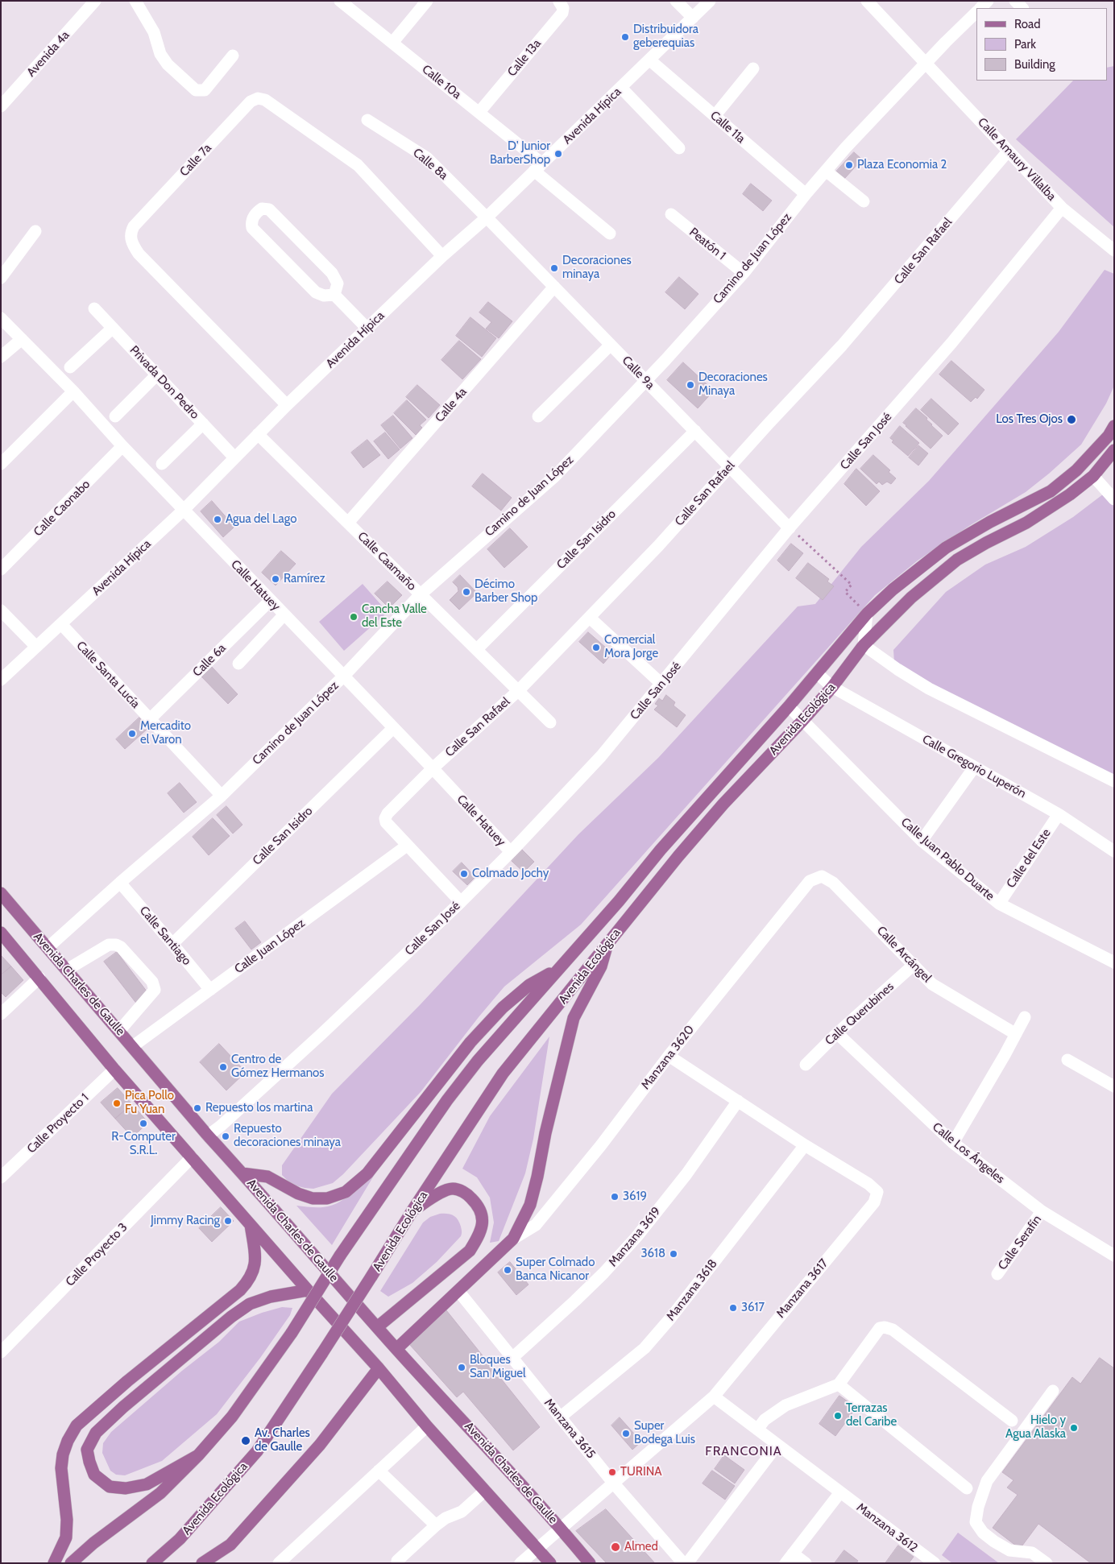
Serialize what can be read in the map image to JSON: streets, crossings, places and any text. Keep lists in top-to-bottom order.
{
  "streets": {
    "main road": ["Avenida Ecológica", "Avenida Charles de Gaulle"],
    "street": [
      "Avenida 4a",
      "Calle 13a",
      "Calle 10a",
      "Avenida Hípica",
      "Calle 11a",
      "Calle Amaury Villalba",
      "Calle 7a",
      "Calle 8a",
      "Peatón 1",
      "Calle San Rafael",
      "Camino de Juan López",
      "Calle 9a",
      "Privada Don Pedro",
      "Calle 4a",
      "Calle San José",
      "Calle Caonabo",
      "Calle San Isidro",
      "Calle Caamaño",
      "Calle Hatuey",
      "Calle 6a",
      "Calle Santa Lucía",
      "Calle Gregorio Luperón",
      "Calle del Este",
      "Calle Juan Pablo Duarte",
      "Calle Santiago",
      "Calle Juan López",
      "Calle Arcángel",
      "Calle Querubines",
      "Manzana 3620",
      "Calle Proyecto 1",
      "Calle Los Ángeles",
      "Manzana 3619",
      "Calle Serafín",
      "Calle Proyecto 3",
      "Manzana 3617",
      "Manzana 3618",
      "Manzana 3615",
      "Manzana 3612"
    ]
  },
  "crossings": [
    ["Calle 13a", "Calle 10a"],
    ["Calle 10a", "Avenida Hípica"],
    ["Avenida Hípica", "Calle 11a"],
    ["Avenida Hípica", "Calle 7a"],
    ["Avenida Hípica", "Calle 8a"],
    ["Avenida Hípica", "Calle 9a"],
    ["Avenida Hípica", "Privada Don Pedro"],
    ["Avenida Hípica", "Calle Caamaño"],
    ["Avenida Hípica", "Calle Hatuey"],
    ["Avenida Hípica", "Calle Santa Lucía"],
    ["Calle 11a", "Camino de Juan López"],
    ["Calle Amaury Villalba", "Calle San Rafael"],
    ["Calle Amaury Villalba", "Camino de Juan López"],
    ["Calle Amaury Villalba", "Calle San José"],
    ["Calle 8a", "Calle 9a"],
    ["Peatón 1", "Camino de Juan López"],
    ["Calle San Rafael", "Calle 9a"],
    ["Calle San Rafael", "Calle Caamaño"],
    ["Calle San Rafael", "Calle Hatuey"],
    ["Calle San Rafael", "Calle Juan López"],
    ["Camino de Juan López", "Calle 9a"],
    ["Camino de Juan López", "Calle Caamaño"],
    ["Camino de Juan López", "Calle Hatuey"],
    ["Camino de Juan López", "Calle Santa Lucía"],
    ["Camino de Juan López", "Calle Santiago"],
    ["Camino de Juan López", "Avenida Charles de Gaulle"],
    ["Calle 9a", "Calle 4a"],
    ["Calle 9a", "Calle San José"],
    ["Calle 9a", "Calle San Isidro"],
    ["Calle 4a", "Calle Caamaño"],
    ["Calle San José", "Calle Hatuey"],
    ["Calle San José", "Avenida Charles de Gaulle"],
    ["Calle Caonabo", "Calle Hatuey"],
    ["Calle San Isidro", "Calle Caamaño"],
    ["Calle San Isidro", "Calle Hatuey"],
    ["Calle San Isidro", "Calle Santiago"],
    ["Calle Hatuey", "Calle 6a"],
    ["Calle 6a", "Calle Santa Lucía"],
    ["Avenida Ecológica", "Calle Gregorio Luperón"],
    ["Avenida Ecológica", "Calle Juan Pablo Duarte"],
    ["Calle Gregorio Luperón", "Calle del Este"],
    ["Calle del Este", "Calle Juan Pablo Duarte"],
    ["Calle Santiago", "Calle Juan López"],
    ["Calle Juan López", "Avenida Charles de Gaulle"],
    ["Calle Arcángel", "Calle Querubines"],
    ["Calle Arcángel", "Manzana 3620"],
    ["Avenida Charles de Gaulle", "Calle Proyecto 1"],
    ["Avenida Charles de Gaulle", "Calle Proyecto 3"],
    ["Avenida Charles de Gaulle", "Manzana 3617"],
    ["Calle Querubines", "Calle Los Ángeles"],
    ["Manzana 3620", "Manzana 3617"],
    ["Calle Los Ángeles", "Calle Serafín"],
    ["Manzana 3619", "Manzana 3617"],
    ["Manzana 3619", "Manzana 3615"],
    ["Manzana 3617", "Manzana 3618"],
    ["Manzana 3617", "Manzana 3615"],
    ["Manzana 3617", "Manzana 3612"],
    ["Manzana 3618", "Manzana 3615"]
  ],
  "districts": ["FRANCONIA"],
  "places": [
    "Distribuidora geberequias",
    "D' Junior BarberShop",
    "Plaza Economia 2",
    "Decoraciones minaya",
    "Decoraciones Minaya",
    "Los Tres Ojos",
    "Agua del Lago",
    "Ramírez",
    "Décimo Barber Shop",
    "Cancha Valle del Este",
    "Comercial Mora Jorge",
    "Mercadito el Varon",
    "Colmado Jochy",
    "Centro de Gómez Hermanos",
    "Pica Pollo Fu Yuan",
    "Repuesto los martina",
    "R-Computer S.R.L.",
    "Repuesto decoraciones minaya",
    "3619",
    "Jimmy Racing",
    "3618",
    "Super Colmado Banca Nicanor",
    "3617",
    "Bloques San Miguel",
    "Terrazas del Caribe",
    "Hielo y Agua Alaska",
    "Super Bodega Luis",
    "Av. Charles de Gaulle",
    "TURINA",
    "Almed"
  ],
  "legend": ["Road", "Park", "Building"]
}
